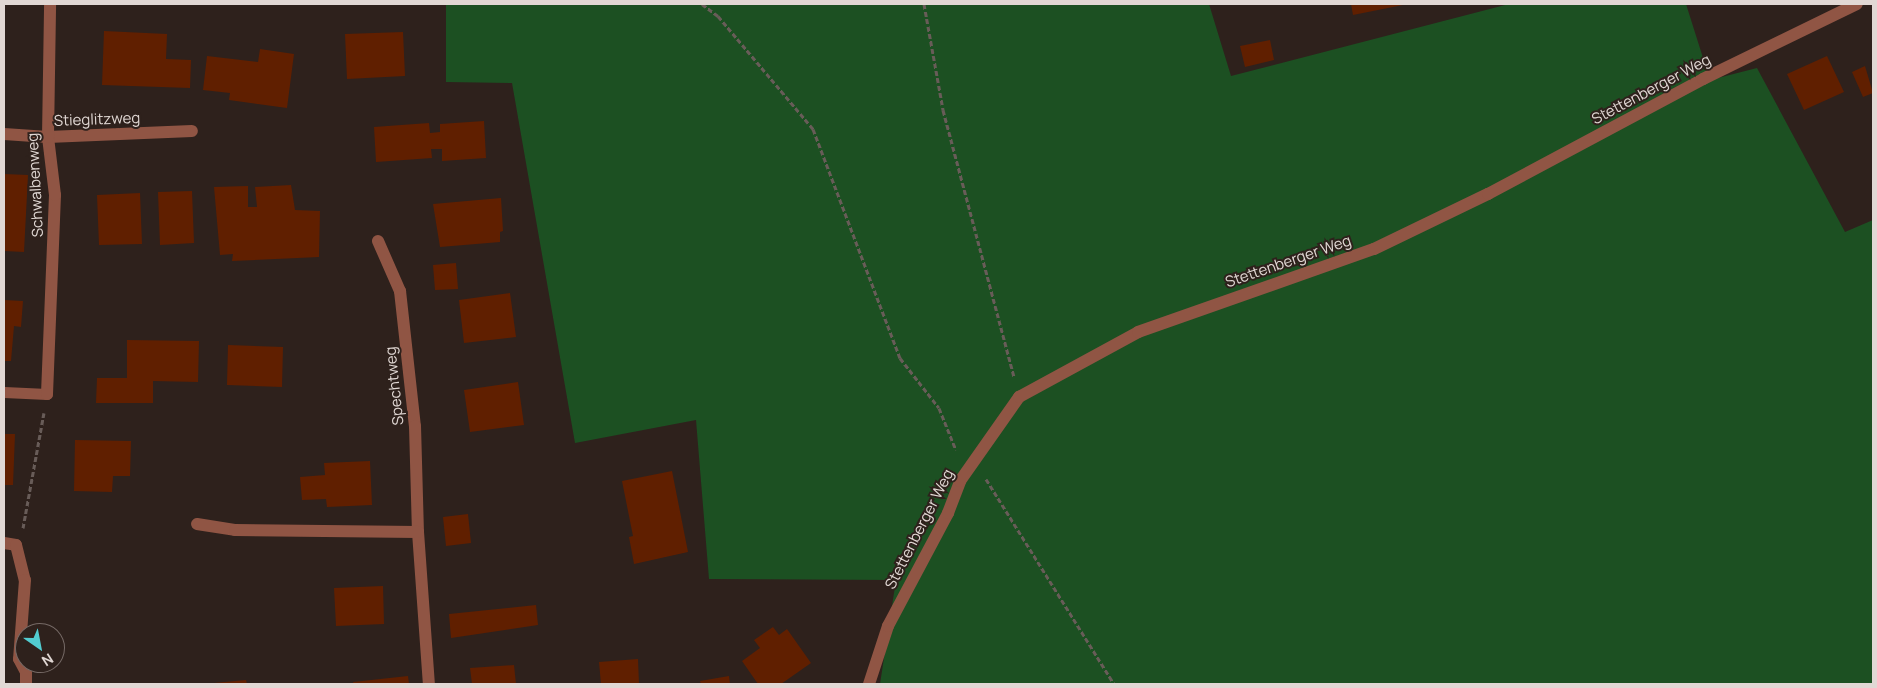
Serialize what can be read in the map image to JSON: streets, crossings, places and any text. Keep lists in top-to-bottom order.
{
  "streets": {
    "street": [
      "Stettenberger Weg",
      "Stieglitzweg",
      "Schwalbenweg",
      "Spechtweg"
    ]
  },
  "crossings": [
    ["Stieglitzweg", "Schwalbenweg"]
  ],
  "north": "bottom right"
}
